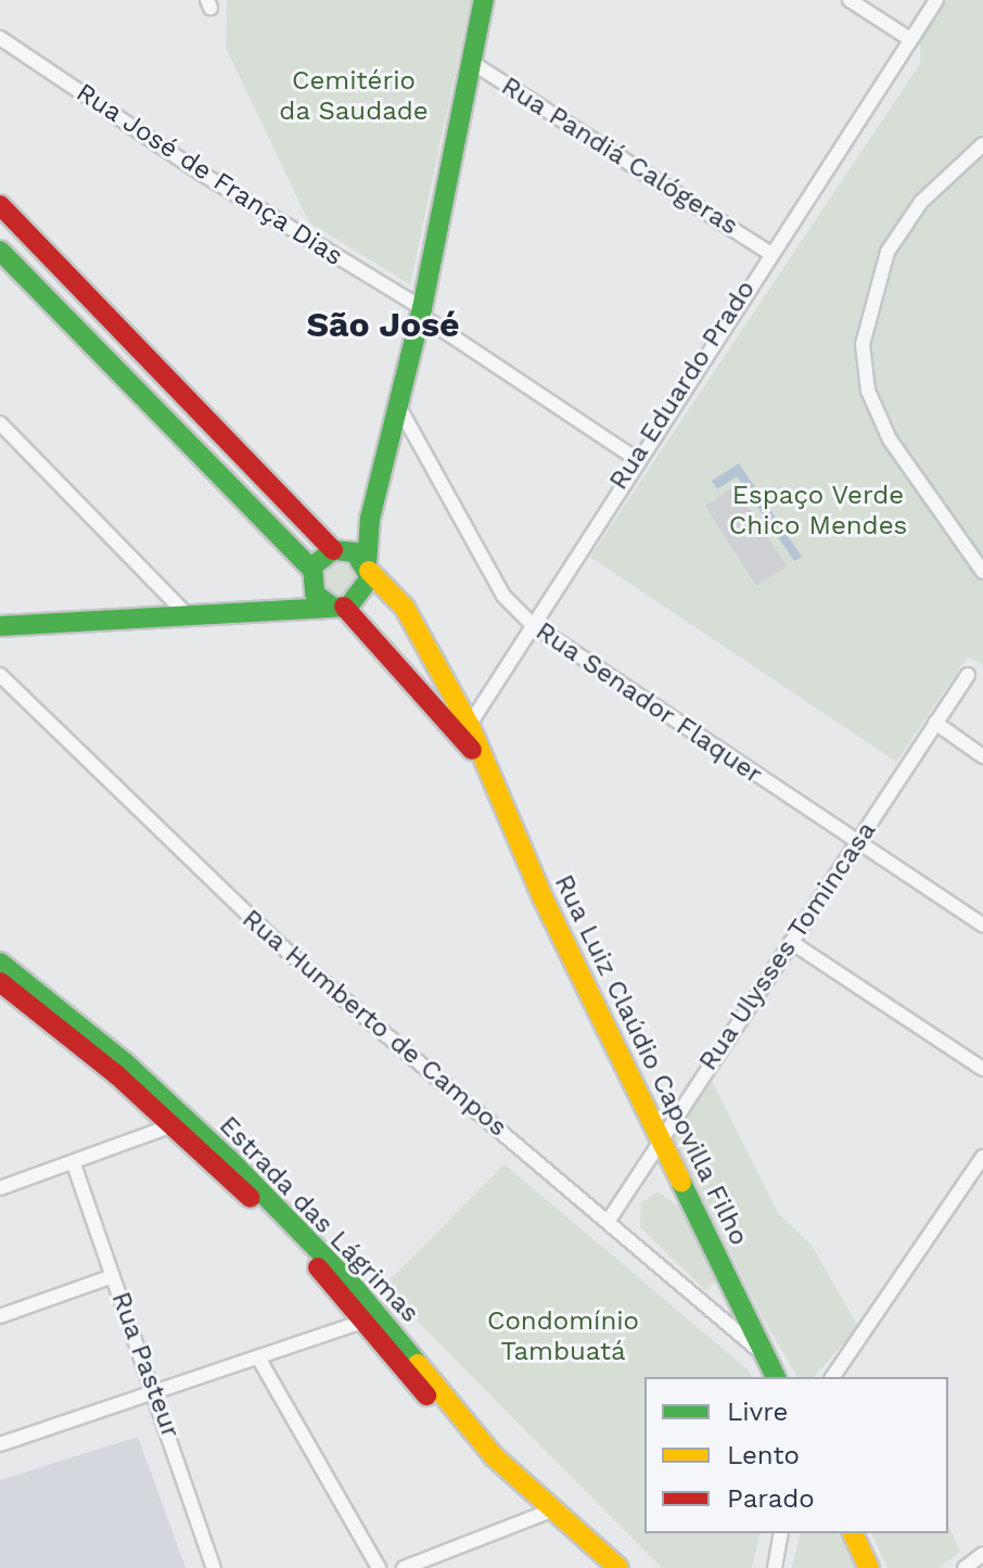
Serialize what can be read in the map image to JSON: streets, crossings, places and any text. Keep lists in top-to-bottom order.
{
  "streets": {
    "street": [
      "Rua Pandiá Calógeras",
      "Rua José de França Dias",
      "Rua Eduardo Prado",
      "Rua Senador Flaquer",
      "Rua Ulysses Tomincasa",
      "Rua Humberto de Campos",
      "Rua Luiz Claúdio Capovilla Filho",
      "Estrada das Lágrimas",
      "Rua Pasteur"
    ]
  },
  "crossings": [
    ["Rua Pandiá Calógeras", "Rua Eduardo Prado"],
    ["Rua José de França Dias", "Rua Eduardo Prado"],
    ["Rua Eduardo Prado", "Rua Senador Flaquer"],
    ["Rua Eduardo Prado", "Rua Luiz Claúdio Capovilla Filho"],
    ["Rua Senador Flaquer", "Rua Ulysses Tomincasa"],
    ["Rua Ulysses Tomincasa", "Rua Humberto de Campos"],
    ["Rua Ulysses Tomincasa", "Rua Luiz Claúdio Capovilla Filho"],
    ["Rua Humberto de Campos", "Rua Luiz Claúdio Capovilla Filho"]
  ],
  "districts": ["São José"],
  "parks": ["Cemitério da Saudade", "Espaço Verde Chico Mendes", "Condomínio Tambuatá"],
  "legend": ["Livre", "Lento", "Parado"]
}
